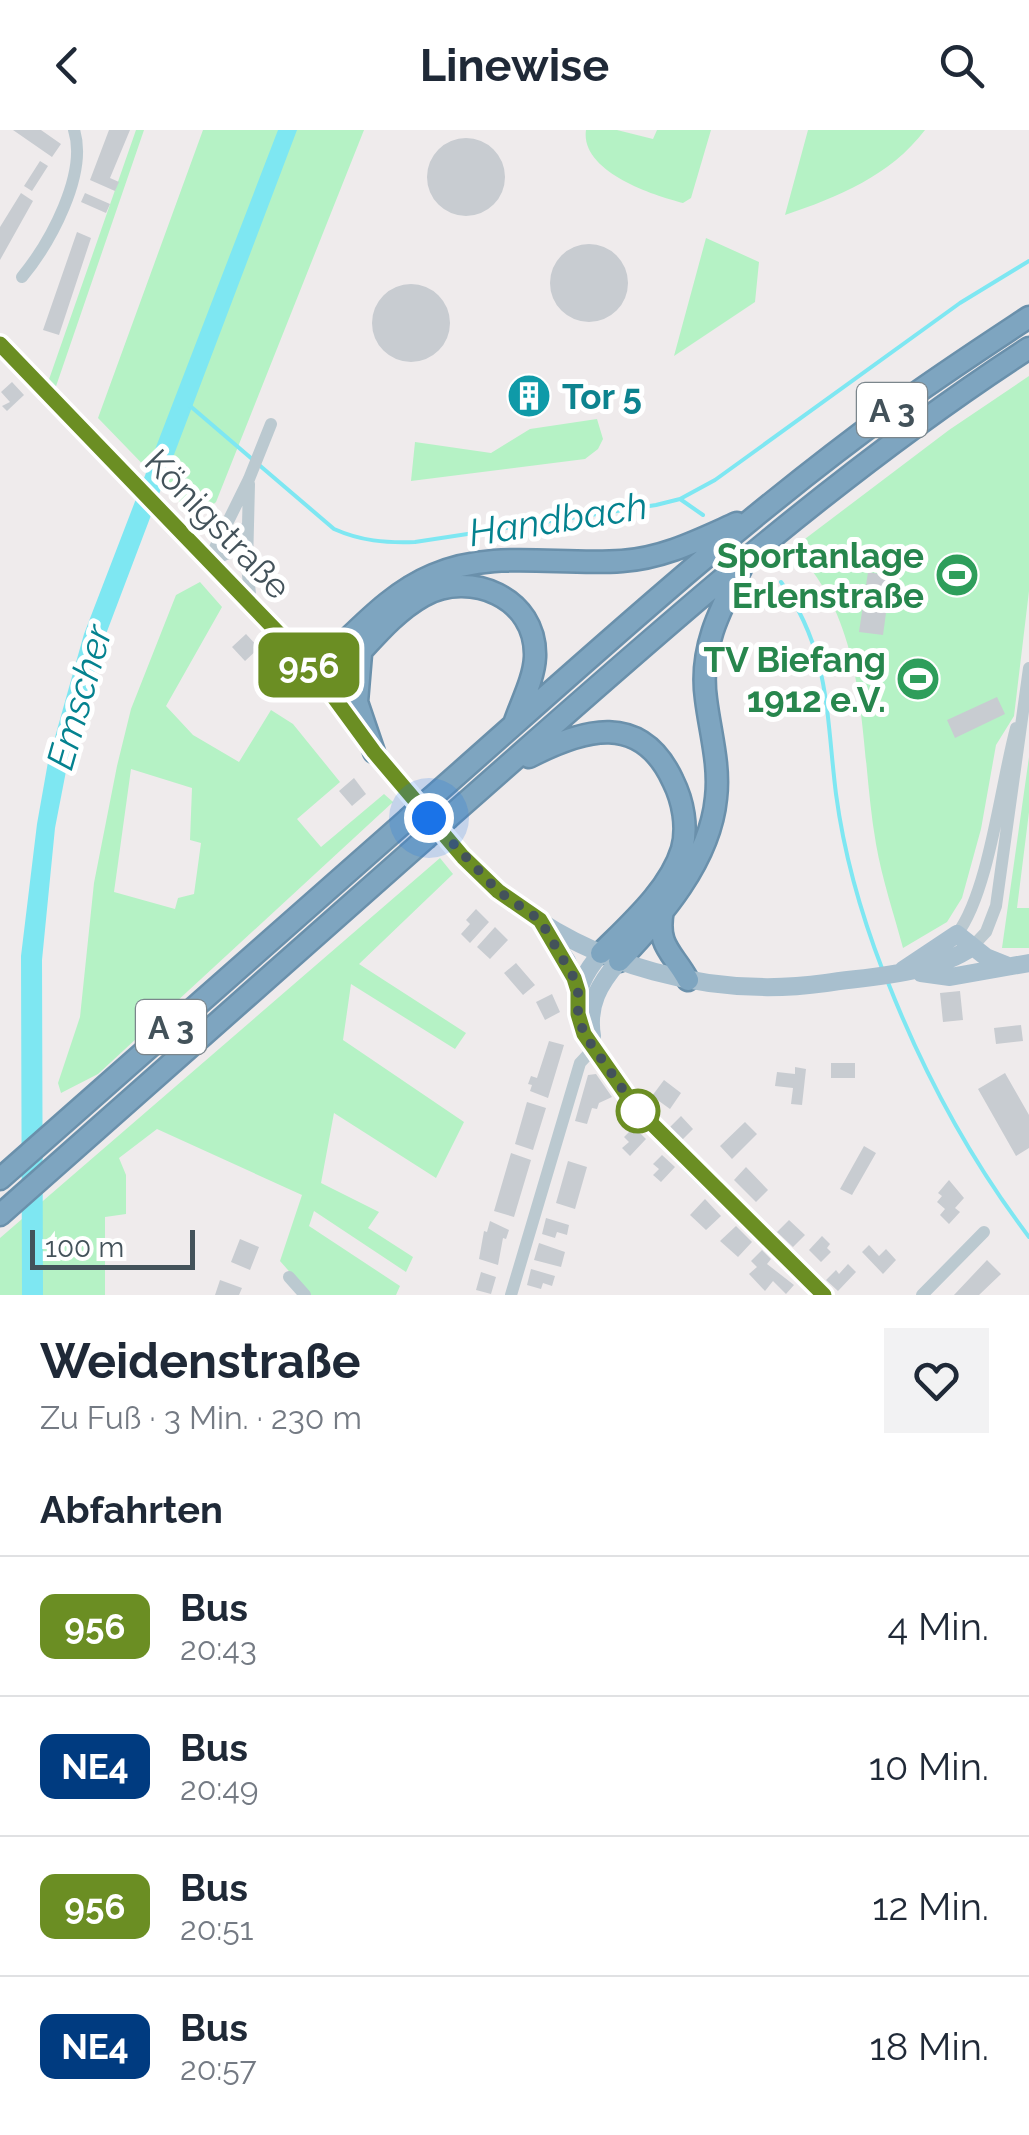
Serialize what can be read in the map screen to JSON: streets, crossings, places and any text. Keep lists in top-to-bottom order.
{
  "streets": {
    "highway": ["A 3"],
    "main road": ["Königstraße"]
  },
  "water": ["Handbach", "Emscher"],
  "places": {
    "building": ["Tor 5"],
    "sports": ["Sportanlage Erlenstraße", "TV Biefang 1912 e.V."]
  },
  "lines": ["bus line 956"],
  "scale_bar": "100 m",
  "page": {
    "header": "Linewise",
    "on_map": "956",
    "scale": "100 m",
    "heading": [
      ["Weidenstraße", "Zu Fuß · 3 Min. · 230 m"],
      "Abfahrten"
    ],
    "list": [
      {
        "mark": "956",
        "name": "Bus",
        "note": "20:43",
        "value": "4 Min."
      },
      {
        "mark": "NE4",
        "name": "Bus",
        "note": "20:49",
        "value": "10 Min."
      },
      {
        "mark": "956",
        "name": "Bus",
        "note": "20:51",
        "value": "12 Min."
      },
      {
        "mark": "NE4",
        "name": "Bus",
        "note": "20:57",
        "value": "18 Min."
      }
    ]
  }
}
